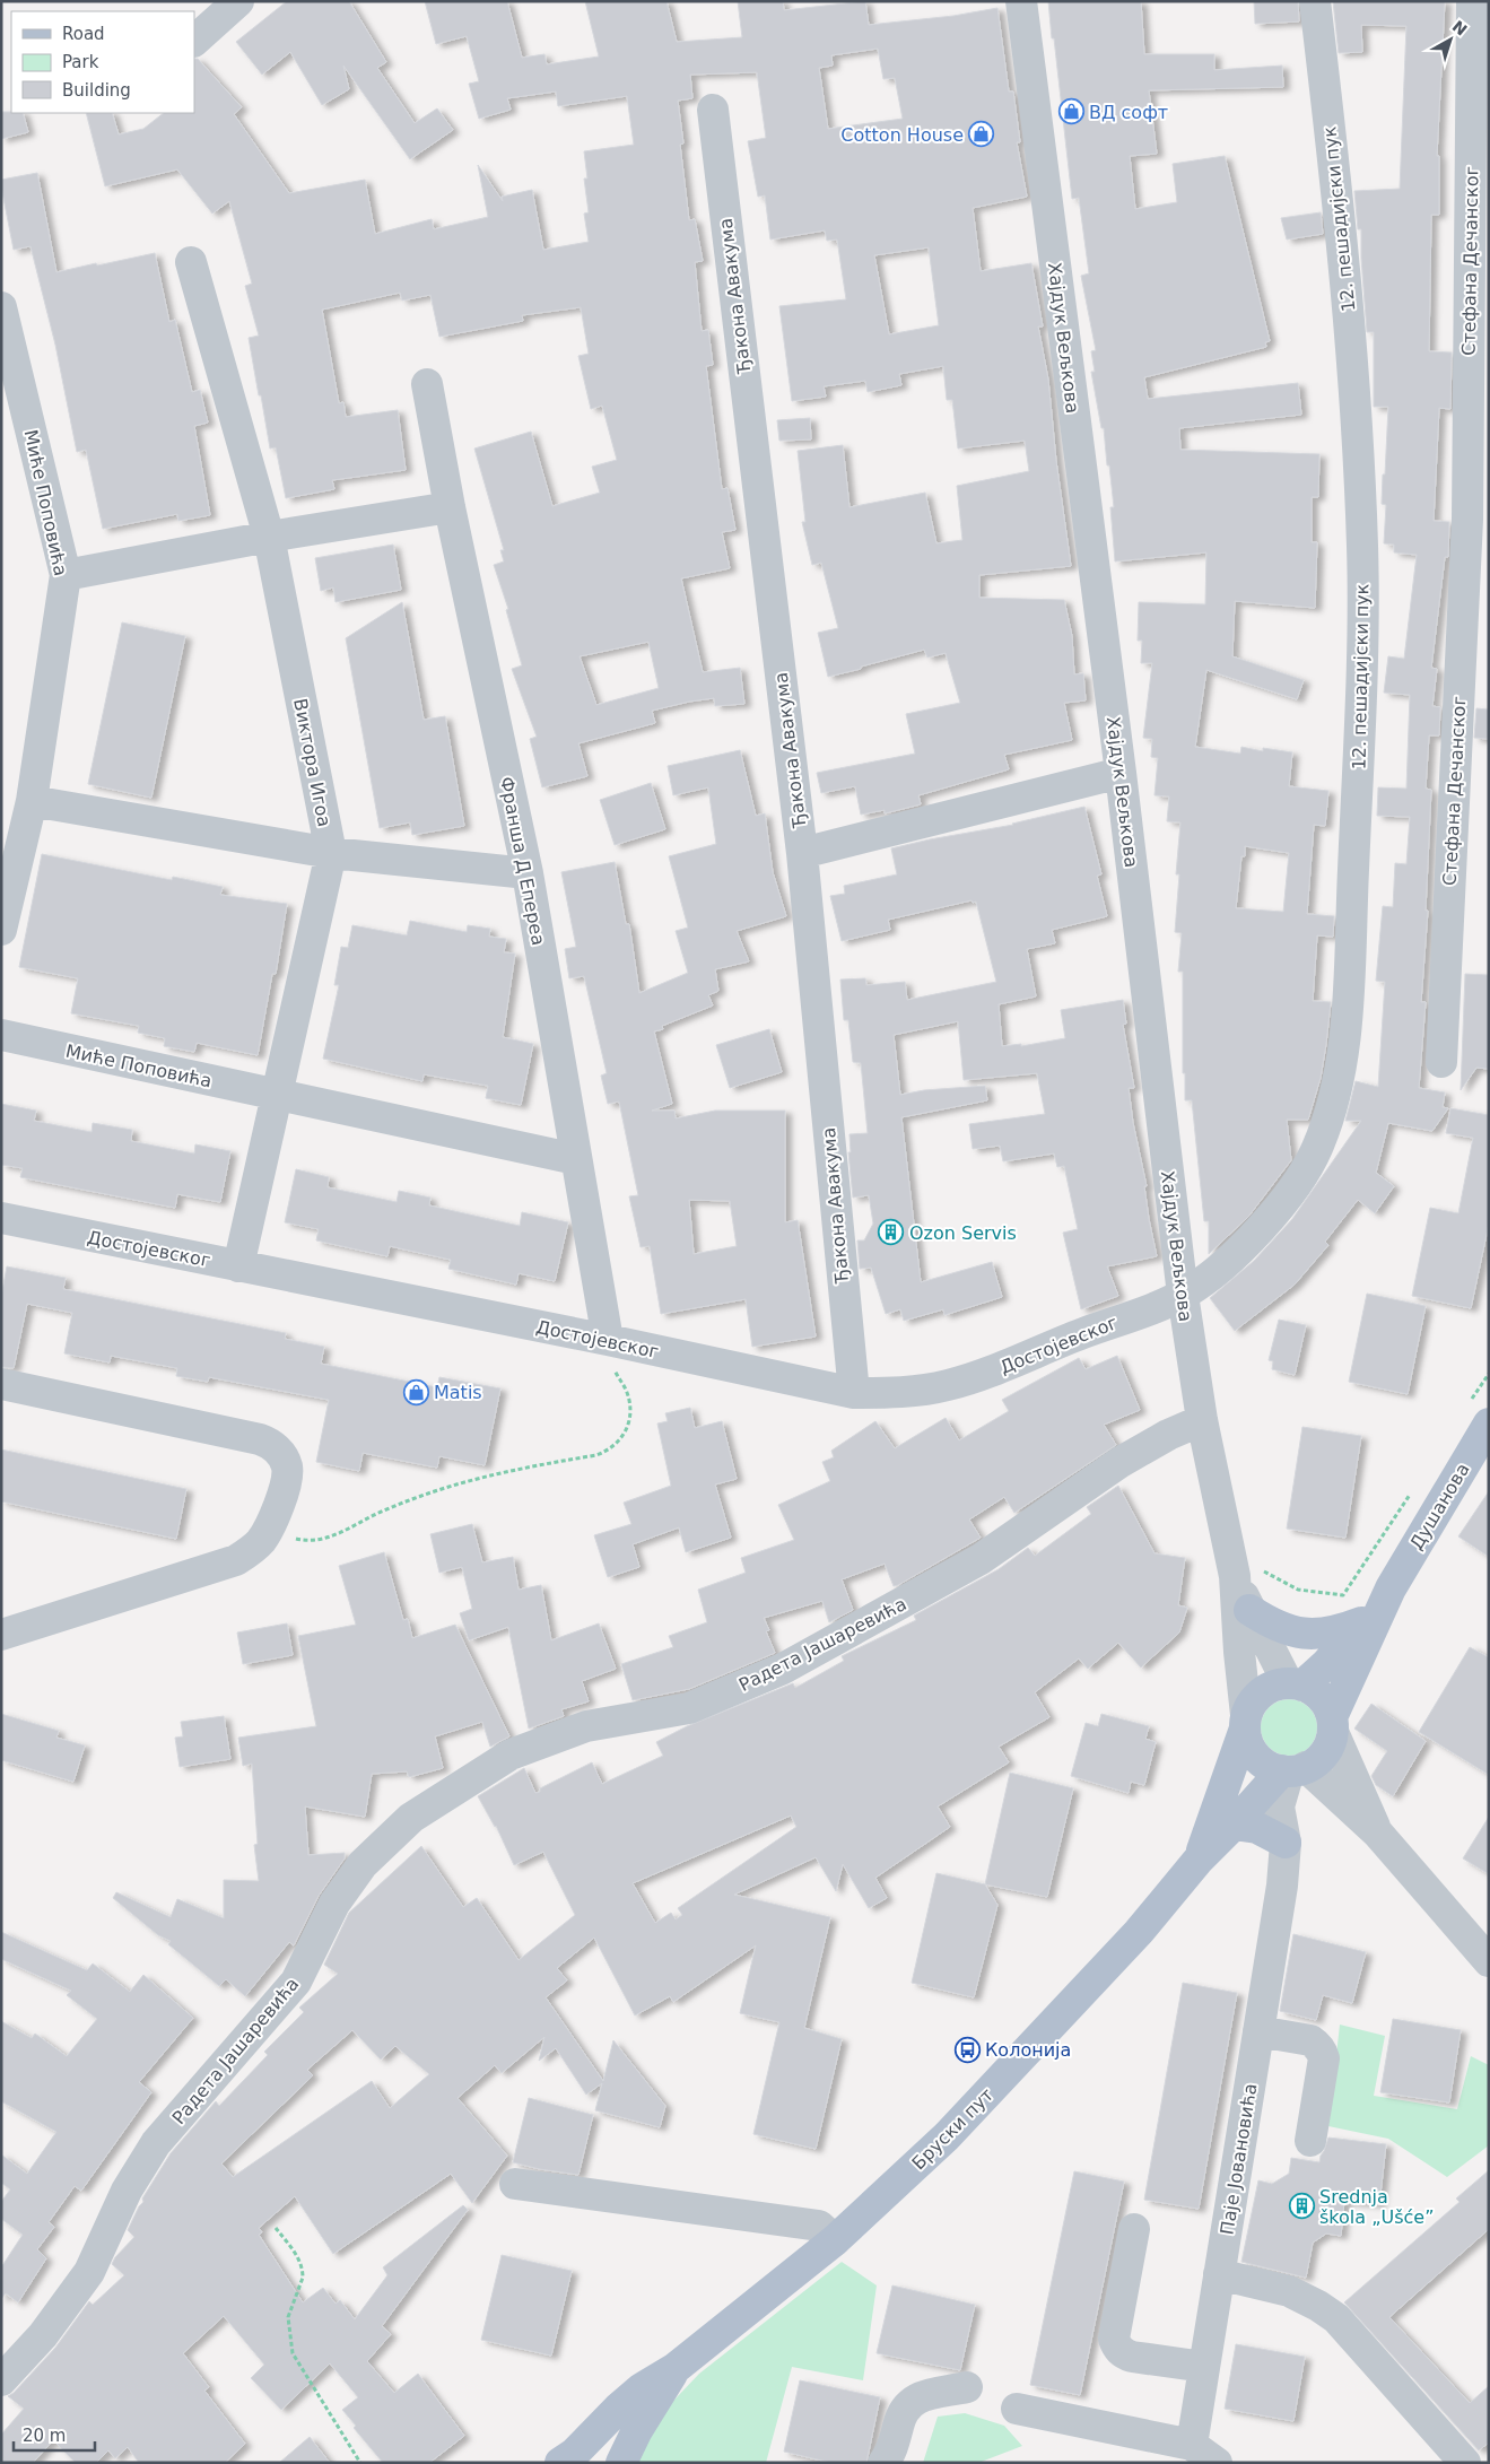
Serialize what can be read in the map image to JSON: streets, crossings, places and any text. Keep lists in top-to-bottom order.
{
  "streets": {
    "main road": ["Душанова", "Бруски пут"],
    "street": [
      "12. пешадијски пук",
      "Стефана Дечанског",
      "Ђакона Авакума",
      "Хајдук Вељкова",
      "Миће Поповића",
      "Виктора Игоа",
      "Франша Д Епереа",
      "Достојевског",
      "Радета Јашаревића",
      "Паје Јовановића"
    ]
  },
  "crossings": [
    ["12. пешадијски пук", "Хајдук Вељкова"],
    ["12. пешадијски пук", "Достојевског"],
    ["Ђакона Авакума", "Достојевског"],
    ["Хајдук Вељкова", "Достојевског"],
    ["Хајдук Вељкова", "Радета Јашаревића"],
    ["Миће Поповића", "Виктора Игоа"],
    ["Миће Поповића", "Франша Д Епереа"],
    ["Виктора Игоа", "Достојевског"],
    ["Франша Д Епереа", "Достојевског"],
    ["Душанова", "Бруски пут"],
    ["Душанова", "Паје Јовановића"],
    ["Бруски пут", "Паје Јовановића"]
  ],
  "places": {
    "shop": ["ВД софт", "Cotton House", "Matis"],
    "building": ["Ozon Servis", "Srednja škola „Ušće”"],
    "bus stop": ["Колонија"]
  },
  "legend": ["Road", "Park", "Building"],
  "scale_bar": "20 m",
  "north": "top right"
}
